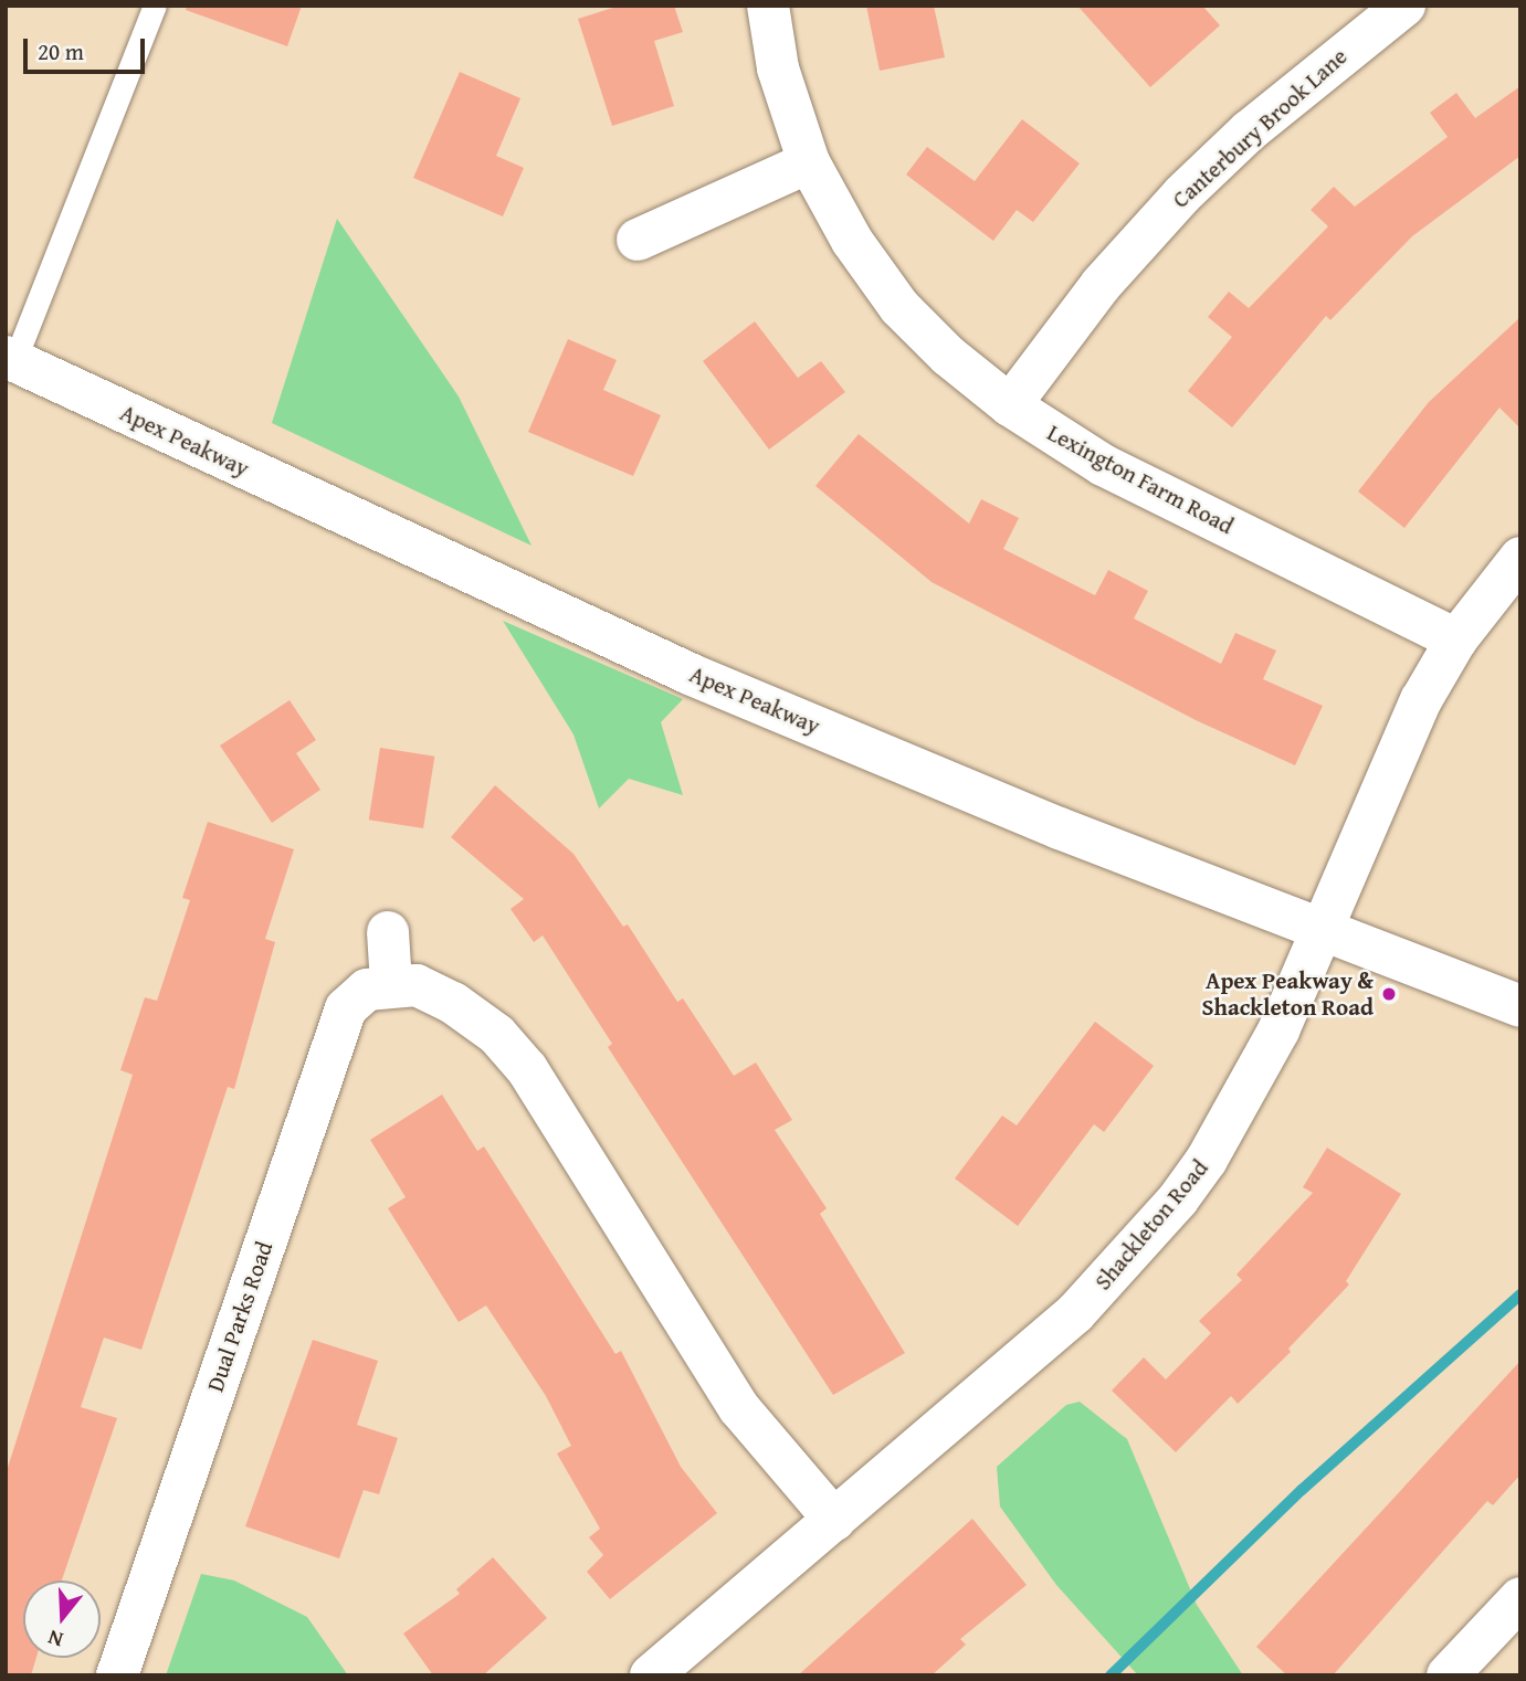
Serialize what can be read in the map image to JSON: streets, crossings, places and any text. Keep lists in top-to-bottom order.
{
  "streets": {
    "street": [
      "Canterbury Brook Lane",
      "Apex Peakway",
      "Lexington Farm Road",
      "Shackleton Road",
      "Dual Parks Road"
    ]
  },
  "crossings": [
    ["Canterbury Brook Lane", "Lexington Farm Road"],
    ["Apex Peakway", "Shackleton Road"],
    ["Lexington Farm Road", "Shackleton Road"]
  ],
  "places": ["Apex Peakway & Shackleton Road"],
  "scale_bar": "20 m",
  "north": "bottom"
}
